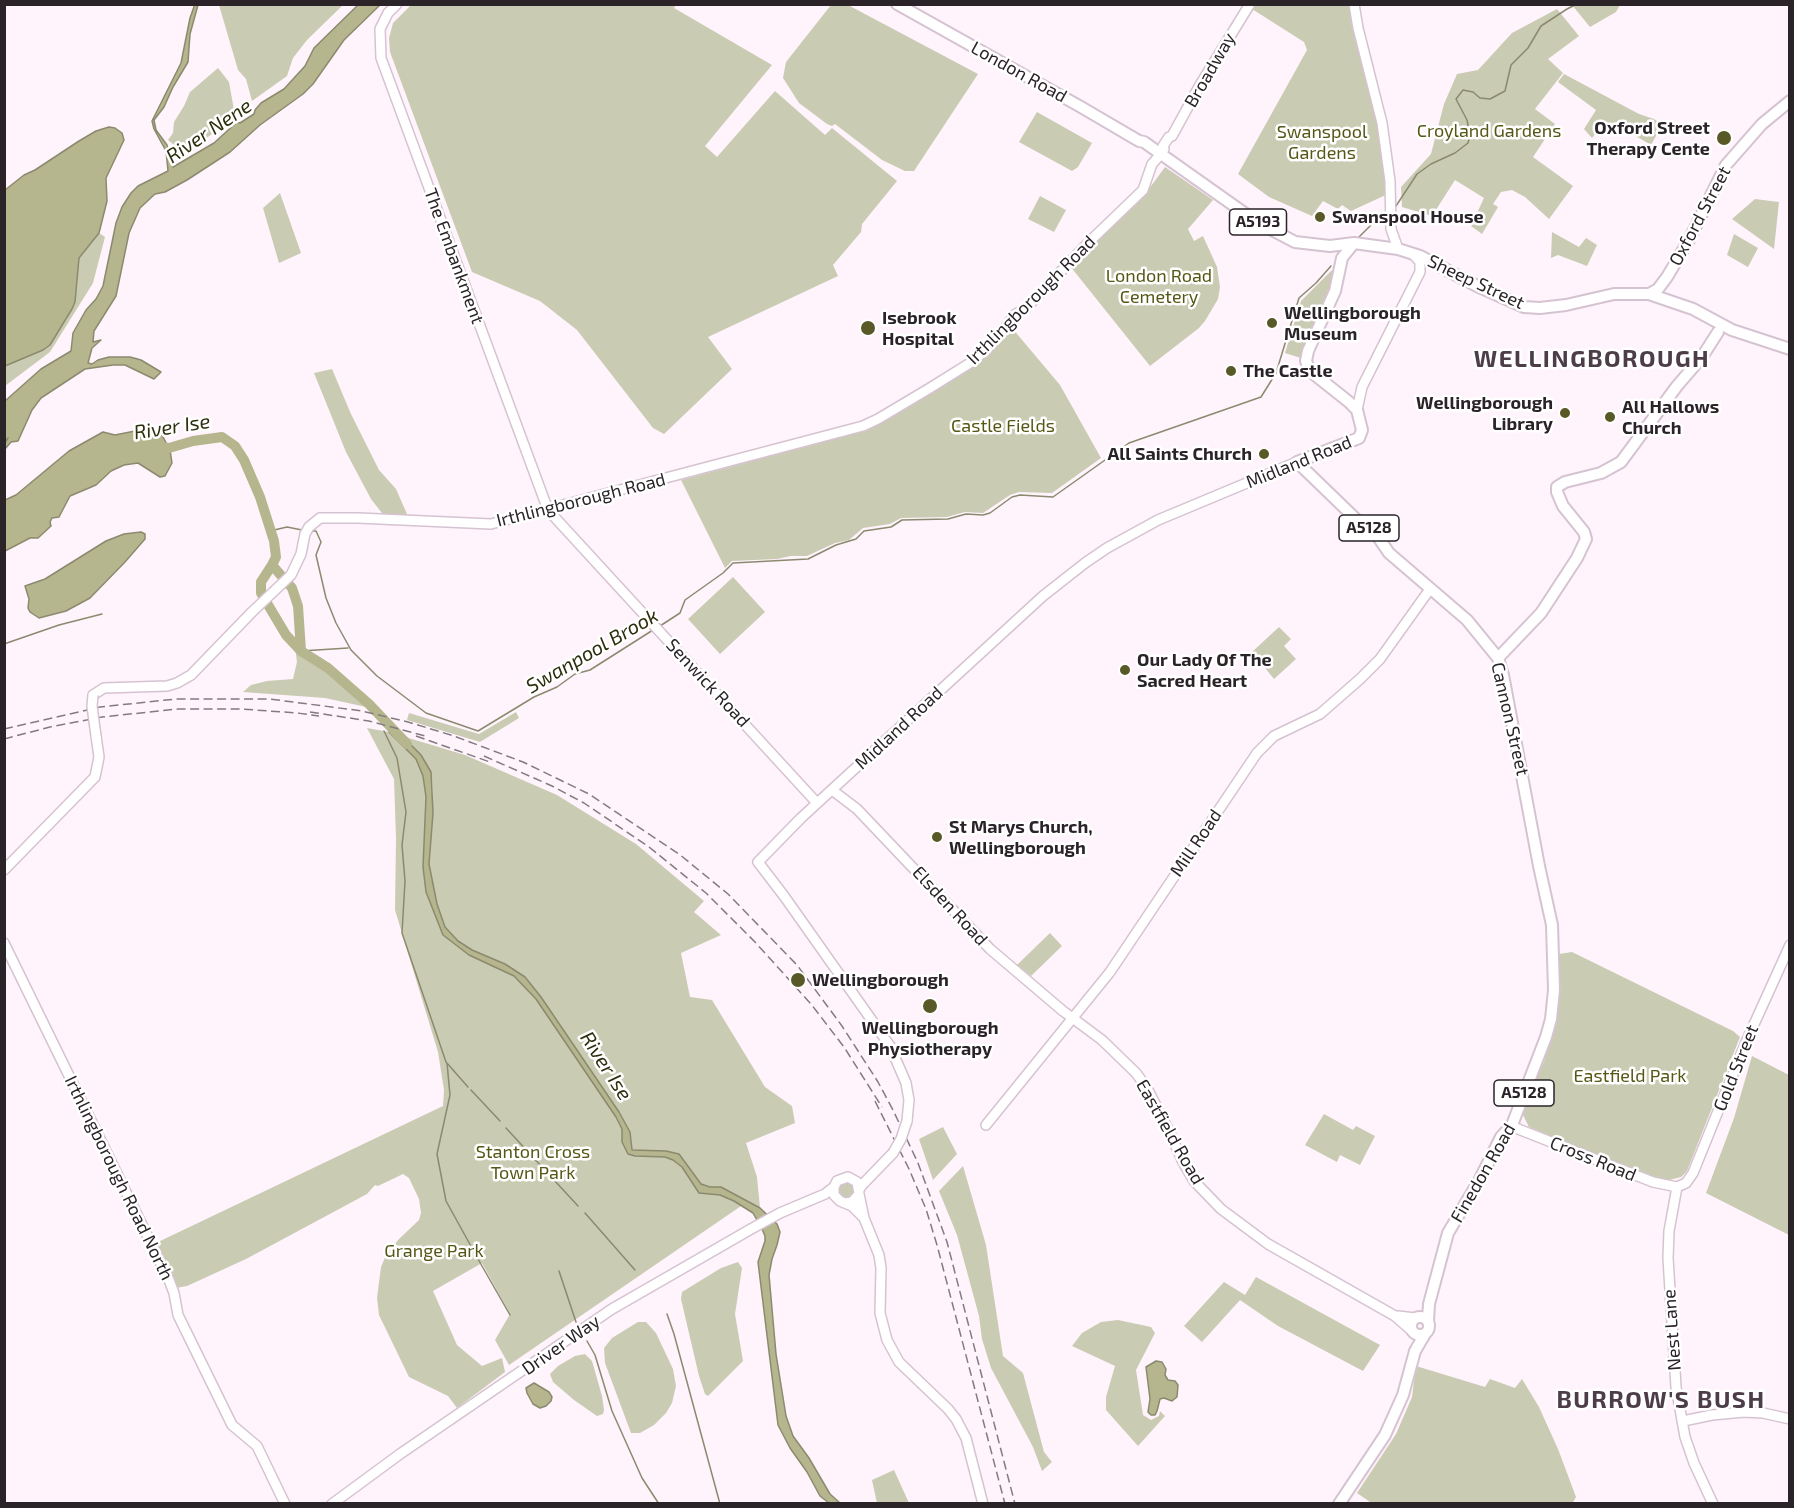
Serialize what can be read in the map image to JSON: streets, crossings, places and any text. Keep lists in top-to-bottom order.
{
  "streets": {
    "main road": [
      "Broadway",
      "London Road",
      "Oxford Street",
      "A5193",
      "The Embankment",
      "Sheep Street",
      "Irthlingborough Road",
      "Midland Road",
      "A5128",
      "Senwick Road",
      "Cannon Street",
      "Mill Road",
      "Elsden Road",
      "Gold Street",
      "Eastfield Road",
      "Cross Road",
      "Finedon Road",
      "Irthlingborough Road North",
      "Nest Lane",
      "Driver Way"
    ]
  },
  "crossings": [
    ["Broadway", "London Road"],
    ["Broadway", "Irthlingborough Road"],
    ["London Road", "Sheep Street"],
    ["London Road", "Irthlingborough Road"],
    ["Oxford Street", "Sheep Street"],
    ["The Embankment", "Irthlingborough Road"],
    ["The Embankment", "Senwick Road"],
    ["Irthlingborough Road", "Senwick Road"],
    ["Midland Road", "A5128"],
    ["Midland Road", "Senwick Road"],
    ["Midland Road", "Elsden Road"],
    ["Midland Road", "Driver Way"],
    ["A5128", "Cannon Street"],
    ["A5128", "Mill Road"],
    ["Cannon Street", "Mill Road"],
    ["Cannon Street", "Finedon Road"],
    ["Mill Road", "Elsden Road"],
    ["Mill Road", "Eastfield Road"],
    ["Elsden Road", "Eastfield Road"],
    ["Gold Street", "Cross Road"],
    ["Gold Street", "Nest Lane"],
    ["Eastfield Road", "Finedon Road"],
    ["Cross Road", "Finedon Road"],
    ["Cross Road", "Nest Lane"]
  ],
  "districts": ["WELLINGBOROUGH", "BURROW'S BUSH"],
  "water": ["River Nene", "River Ise", "Swanpool Brook"],
  "parks": [
    "Croyland Gardens",
    "Swanspool Gardens",
    "London Road Cemetery",
    "Castle Fields",
    "Eastfield Park",
    "Stanton Cross Town Park",
    "Grange Park"
  ],
  "places": [
    "Oxford Street Therapy Cente",
    "Swanspool House",
    "Wellingborough Museum",
    "Isebrook Hospital",
    "The Castle",
    "Wellingborough Library",
    "All Hallows Church",
    "All Saints Church",
    "Our Lady Of The Sacred Heart",
    "St Marys Church, Wellingborough",
    "Wellingborough",
    "Wellingborough Physiotherapy"
  ]
}
